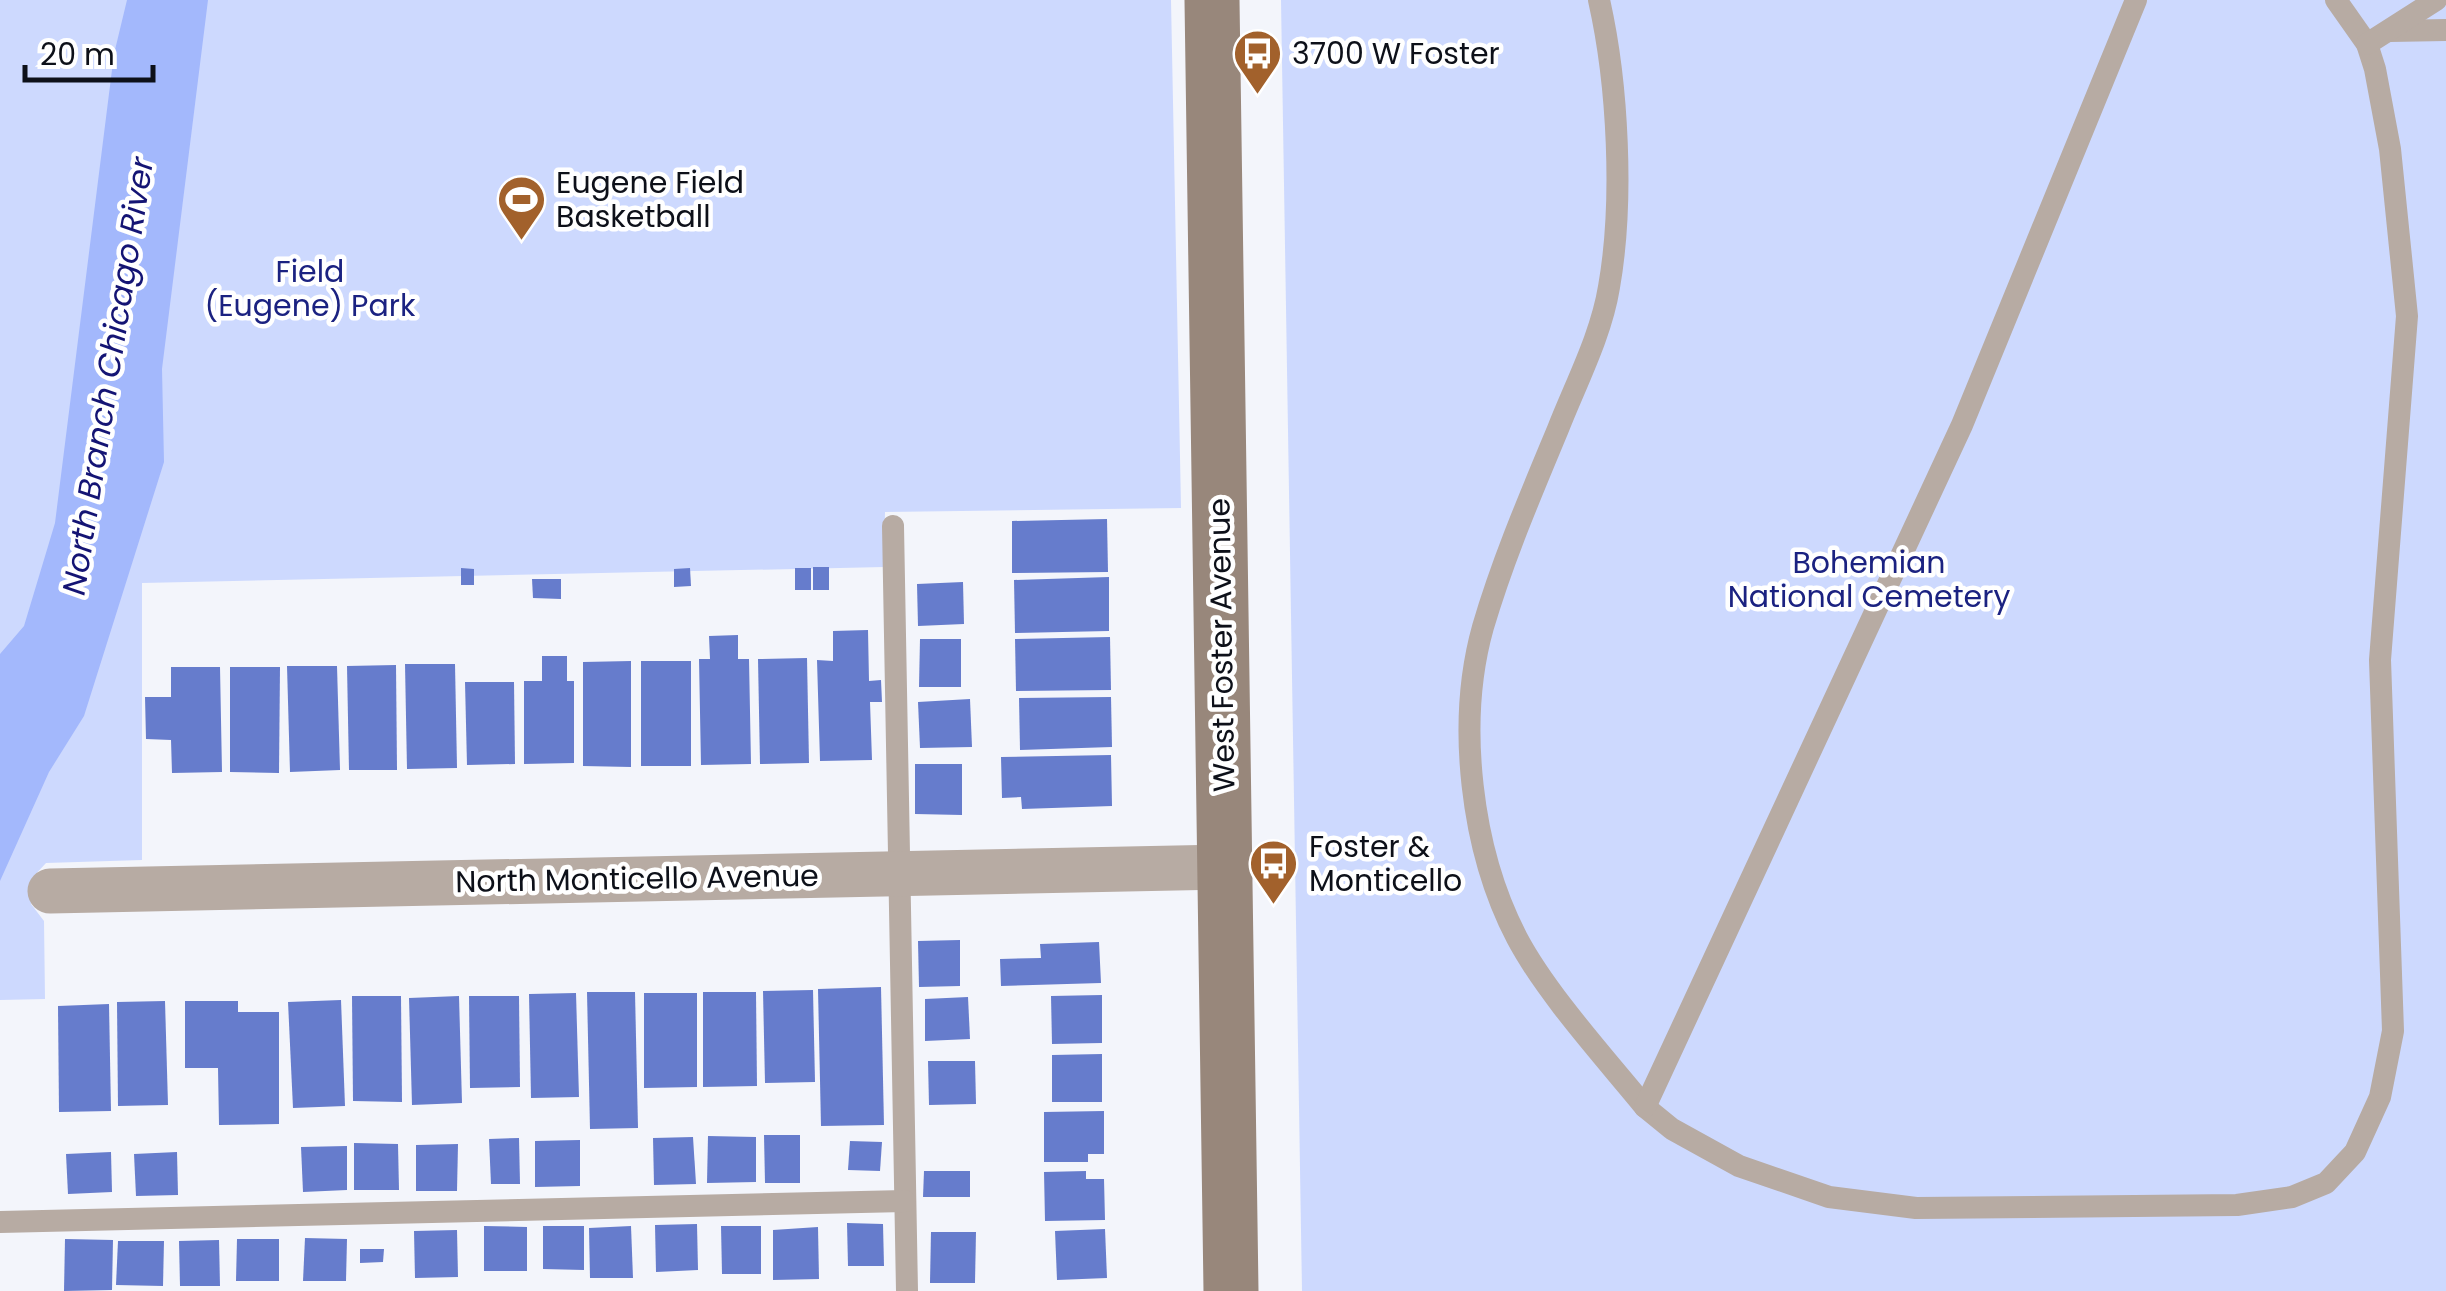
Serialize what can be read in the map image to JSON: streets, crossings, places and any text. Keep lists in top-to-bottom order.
{
  "streets": {
    "main road": ["West Foster Avenue"],
    "street": ["North Monticello Avenue"]
  },
  "crossings": [
    ["West Foster Avenue", "North Monticello Avenue"]
  ],
  "water": ["North Branch Chicago River"],
  "parks": ["Field (Eugene) Park", "Bohemian National Cemetery"],
  "places": {
    "bus stop": ["3700 W Foster", "Foster & Monticello"],
    "sports": ["Eugene Field Basketball"]
  },
  "scale_bar": "20 m"
}
